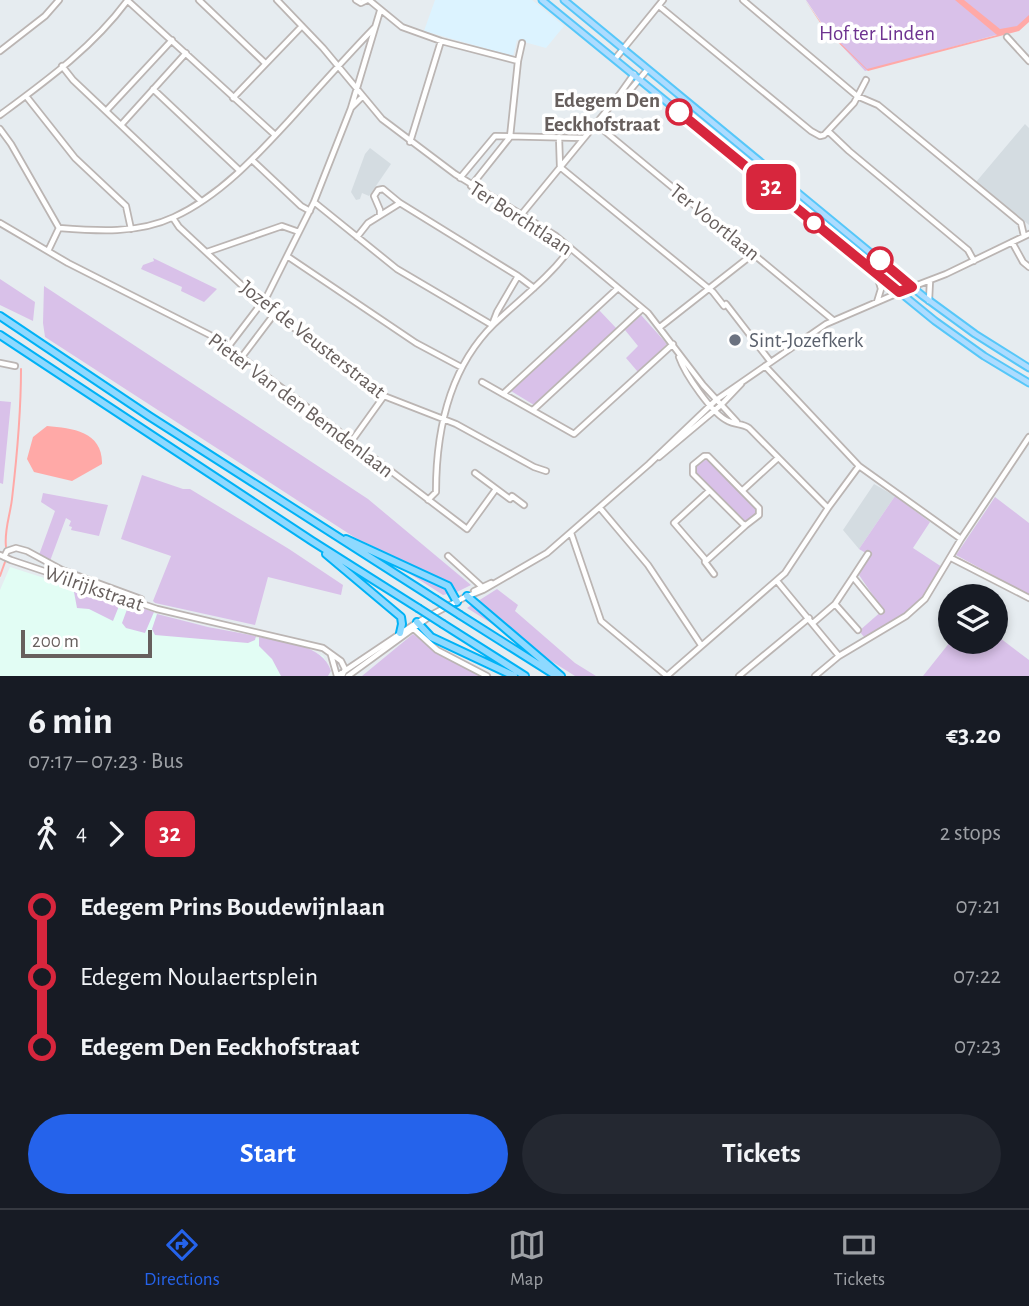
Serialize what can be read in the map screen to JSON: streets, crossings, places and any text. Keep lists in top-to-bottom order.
{
  "streets": {
    "street": [
      "Ter Borchtlaan",
      "Ter Voortlaan",
      "Jozef de Veusterstraat",
      "Pieter Van den Bemdenlaan",
      "Wilrijkstraat"
    ]
  },
  "parks": ["Hof ter Linden"],
  "places": ["Edegem Den Eeckhofstraat", "Sint-Jozefkerk"],
  "lines": ["bus line 32"],
  "scale_bar": "200 m",
  "page": {
    "on_map": "32",
    "scale": "200 m",
    "heading": ["6 min", "07:17 – 07:23 · Bus", "€3.20"],
    "legs": ["4", "32", "2 stops"],
    "list": [
      {
        "name": "Edegem Prins Boudewijnlaan",
        "value": "07:21"
      },
      {
        "name": "Edegem Noulaertsplein",
        "value": "07:22"
      },
      {
        "name": "Edegem Den Eeckhofstraat",
        "value": "07:23"
      }
    ],
    "buttons": ["Start", "Tickets"],
    "tabs": ["Directions", "Map", "Tickets"]
  }
}
